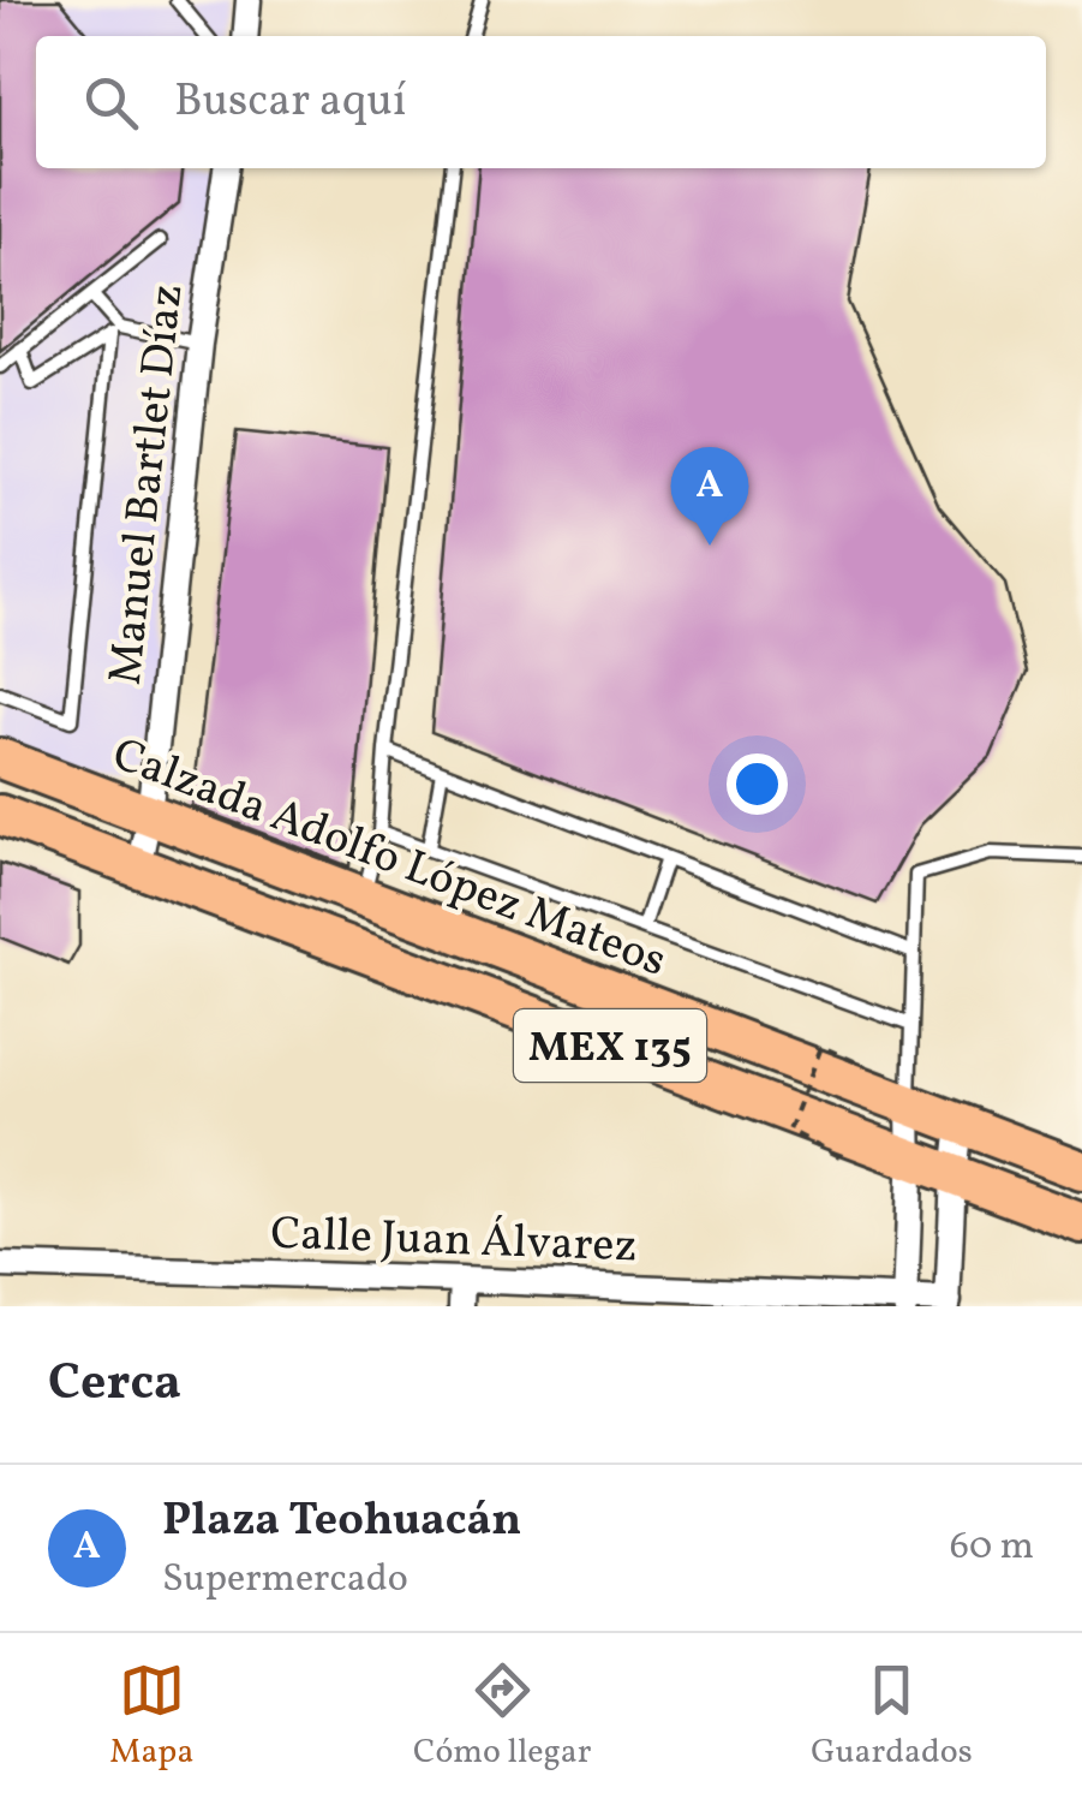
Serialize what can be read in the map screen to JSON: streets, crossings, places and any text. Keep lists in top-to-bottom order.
{
  "streets": {
    "main road": ["Calzada Adolfo López Mateos", "MEX 135"],
    "street": ["Manuel Bartlet Díaz", "Calle Juan Álvarez"]
  },
  "crossings": [
    ["Manuel Bartlet Díaz", "Calzada Adolfo López Mateos"],
    ["Manuel Bartlet Díaz", "MEX 135"]
  ],
  "page": {
    "search": "Buscar aquí",
    "pins": "A",
    "heading": "Cerca",
    "list": [
      {
        "mark": "A",
        "name": "Plaza Teohuacán",
        "note": "Supermercado",
        "value": "60 m"
      }
    ],
    "nav": ["Mapa", "Cómo llegar", "Guardados"]
  }
}
